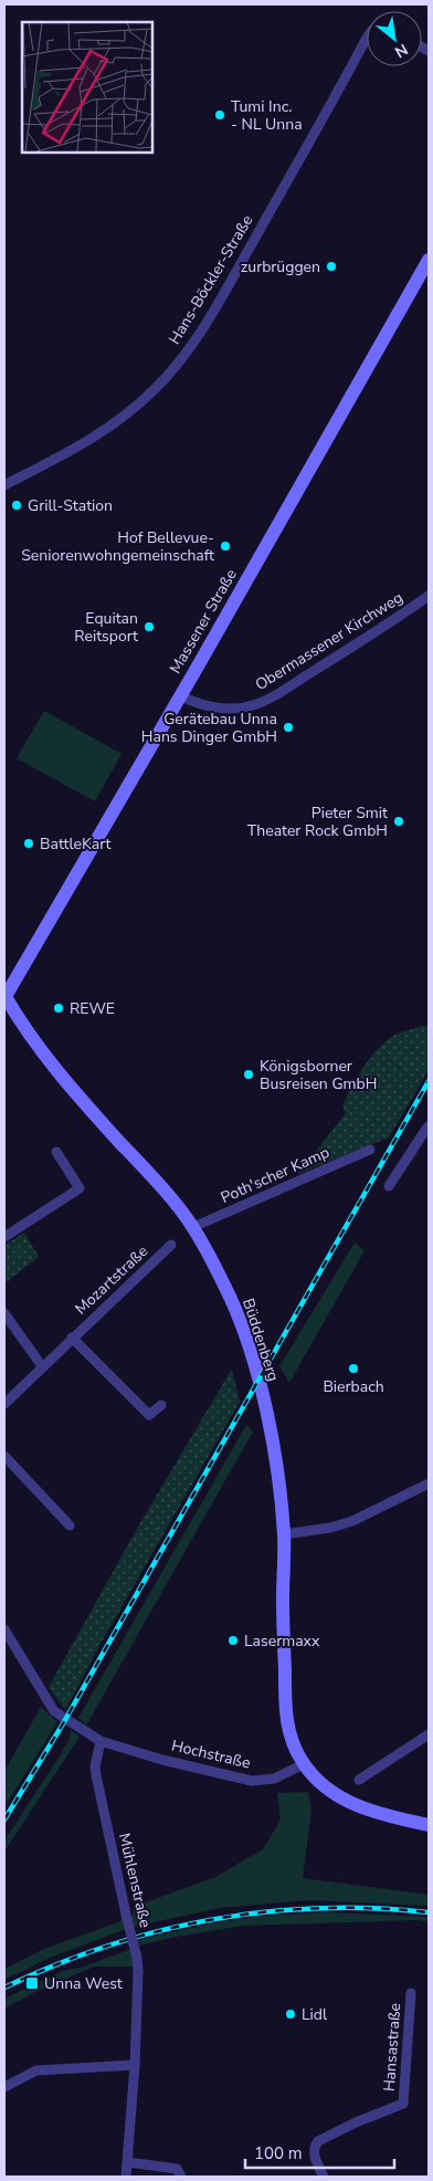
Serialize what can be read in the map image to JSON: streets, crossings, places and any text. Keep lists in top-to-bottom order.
{
  "streets": {
    "street": [
      "Hans-Böckler-Straße",
      "Massener Straße",
      "Obermassener Kirchweg",
      "Poth'scher Kamp",
      "Mozartstraße",
      "Büddenberg",
      "Hochstraße",
      "Mühlenstraße",
      "Hansastraße"
    ]
  },
  "crossings": [
    ["Massener Straße", "Obermassener Kirchweg"],
    ["Massener Straße", "Büddenberg"],
    ["Poth'scher Kamp", "Büddenberg"],
    ["Büddenberg", "Hochstraße"],
    ["Hochstraße", "Mühlenstraße"]
  ],
  "places": {
    "other": [
      "Tumi Inc. - NL Unna",
      "zurbrüggen",
      "Grill-Station",
      "Hof Bellevue- Seniorenwohngemeinschaft",
      "Equitan Reitsport",
      "Gerätebau Unna Hans Dinger GmbH",
      "Pieter Smit Theater Rock GmbH",
      "BattleKart",
      "REWE",
      "Königsborner Busreisen GmbH",
      "Bierbach",
      "Lasermaxx",
      "Lidl"
    ],
    "transit": ["Unna West"]
  },
  "scale_bar": "100 m",
  "north": "bottom right"
}
